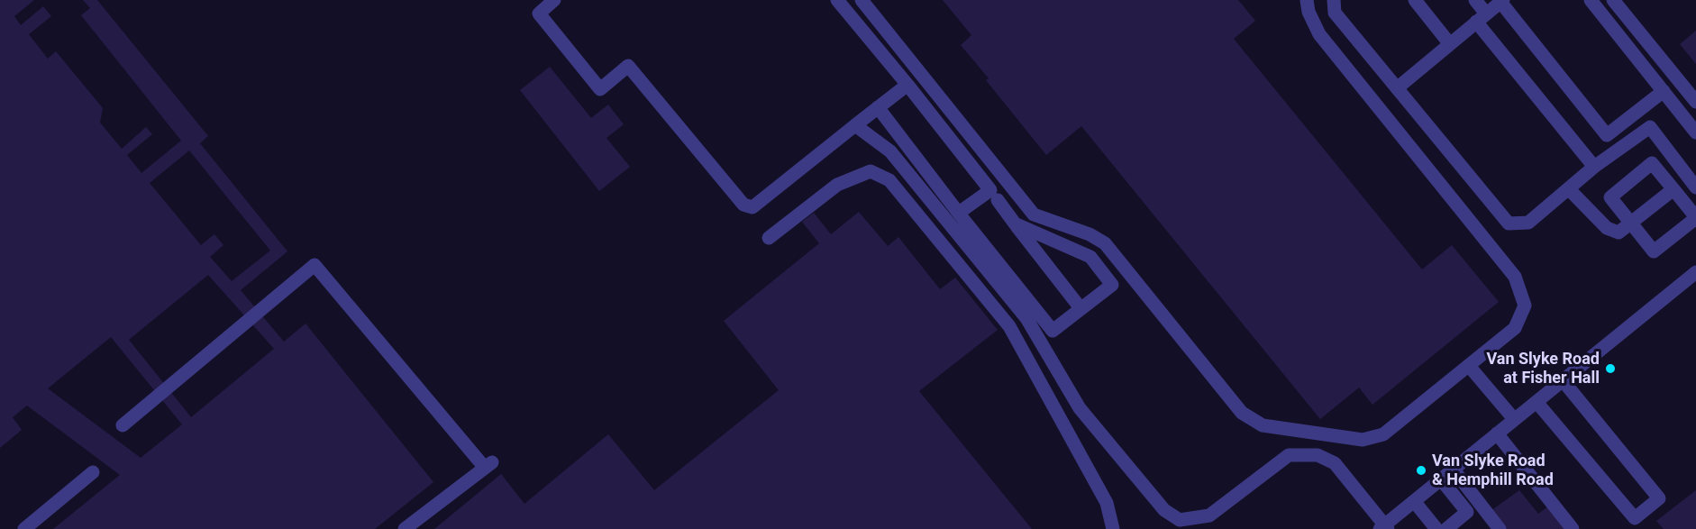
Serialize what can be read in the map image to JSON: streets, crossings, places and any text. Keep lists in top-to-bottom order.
{
  "places": ["Van Slyke Road at Fisher Hall", "Van Slyke Road & Hemphill Road"]
}
